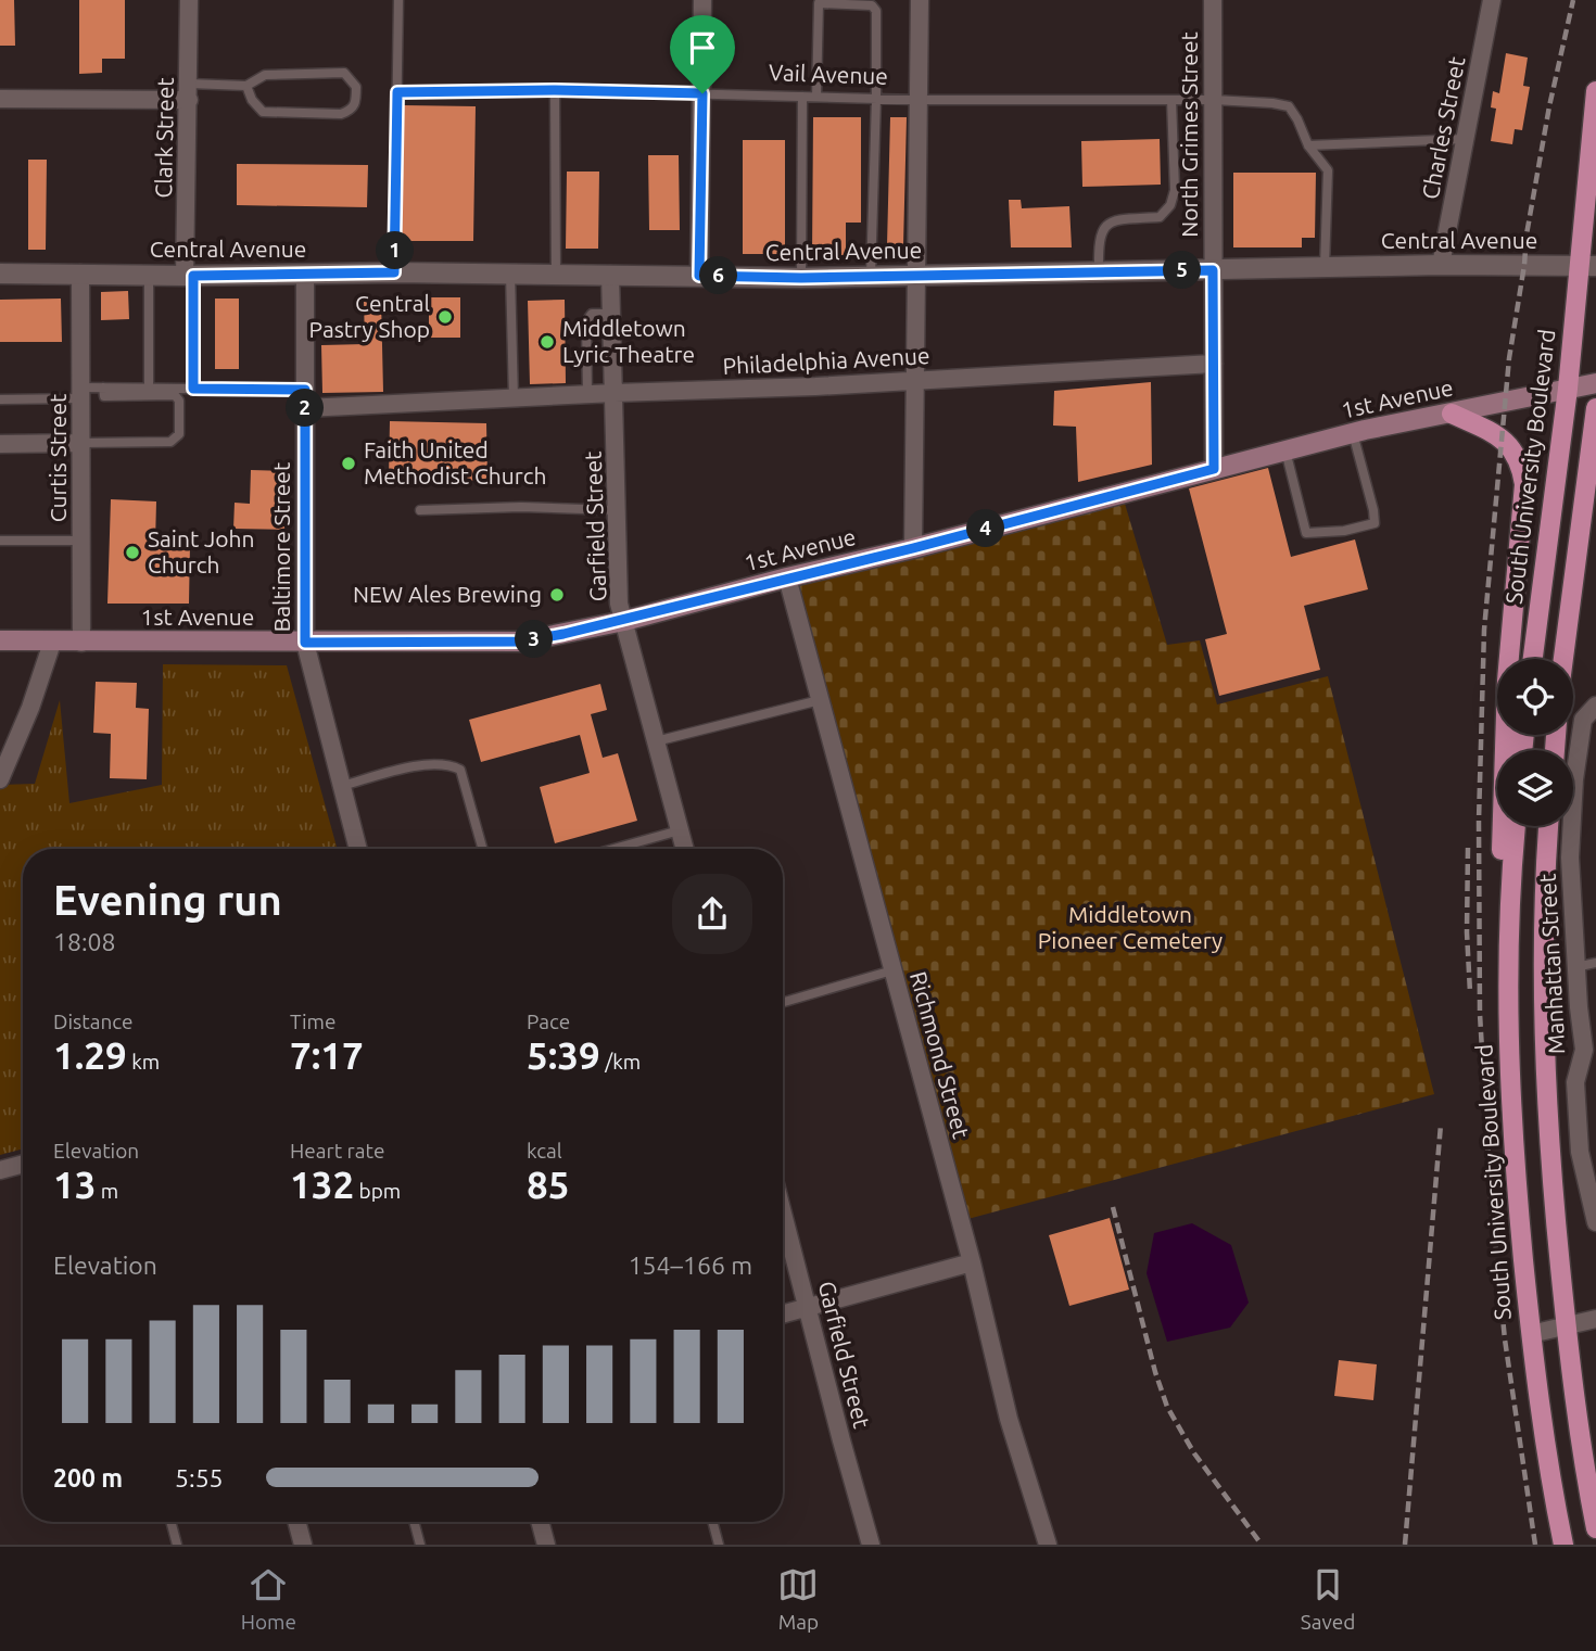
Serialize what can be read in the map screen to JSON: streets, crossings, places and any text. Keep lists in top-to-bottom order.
{
  "streets": {
    "main road": ["1st Avenue", "South University Boulevard"],
    "street": [
      "Charles Street",
      "North Grimes Street",
      "Clark Street",
      "Central Avenue",
      "Philadelphia Avenue",
      "Curtis Street",
      "Garfield Street",
      "Baltimore Street",
      "Manhattan Street",
      "Richmond Street"
    ],
    "lane": ["Vail Avenue"]
  },
  "crossings": [
    ["Vail Avenue", "North Grimes Street"],
    ["Charles Street", "Central Avenue"],
    ["North Grimes Street", "Central Avenue"],
    ["North Grimes Street", "Philadelphia Avenue"],
    ["North Grimes Street", "1st Avenue"],
    ["Clark Street", "Central Avenue"],
    ["Central Avenue", "Curtis Street"],
    ["Central Avenue", "South University Boulevard"],
    ["Central Avenue", "Garfield Street"],
    ["Central Avenue", "Baltimore Street"],
    ["Philadelphia Avenue", "Garfield Street"],
    ["Philadelphia Avenue", "Baltimore Street"],
    ["1st Avenue", "Curtis Street"],
    ["1st Avenue", "South University Boulevard"],
    ["1st Avenue", "Garfield Street"],
    ["1st Avenue", "Baltimore Street"],
    ["1st Avenue", "Richmond Street"]
  ],
  "parks": ["Middletown Pioneer Cemetery"],
  "places": [
    "Central Pastry Shop",
    "Middletown Lyric Theatre",
    "Faith United Methodist Church",
    "Saint John Church",
    "NEW Ales Brewing"
  ],
  "page": {
    "pins": [
      "1",
      "5",
      "6",
      "2",
      "4",
      "3"
    ],
    "heading": ["Evening run", "18:08"],
    "stats": [
      ["Distance", "1.29 km"],
      ["Time", "7:17"],
      ["Pace", "5:39 /km"],
      ["Elevation", "13 m"],
      ["Heart rate", "132 bpm"],
      ["kcal", "85"]
    ],
    "chart": ["Elevation", "154–166 m"],
    "list": [
      {
        "name": "200 m",
        "note": "5:55"
      }
    ],
    "tabs": ["Home", "Map", "Saved"]
  }
}
